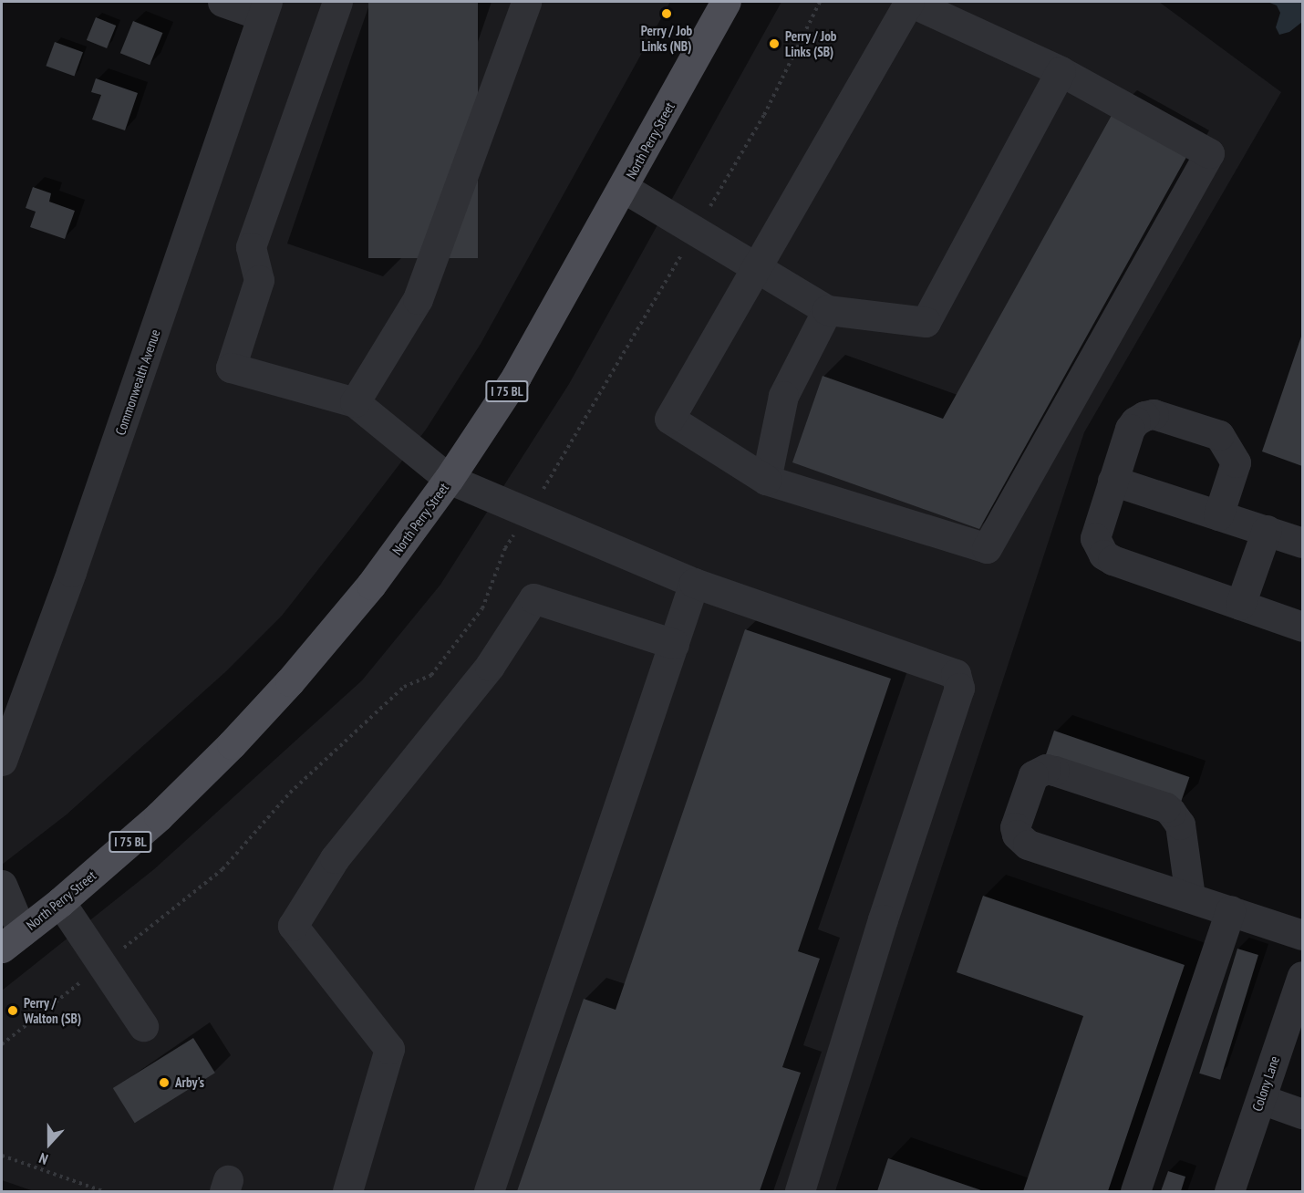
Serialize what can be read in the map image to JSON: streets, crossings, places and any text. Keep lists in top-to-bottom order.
{
  "streets": {
    "main road": ["North Perry Street", "I 75 BL"],
    "street": ["Commonwealth Avenue", "Colony Lane"]
  },
  "places": [
    "Perry / Job Links (NB)",
    "Perry / Job Links (SB)",
    "Perry / Walton (SB)",
    "Arby's"
  ],
  "north": "bottom"
}
